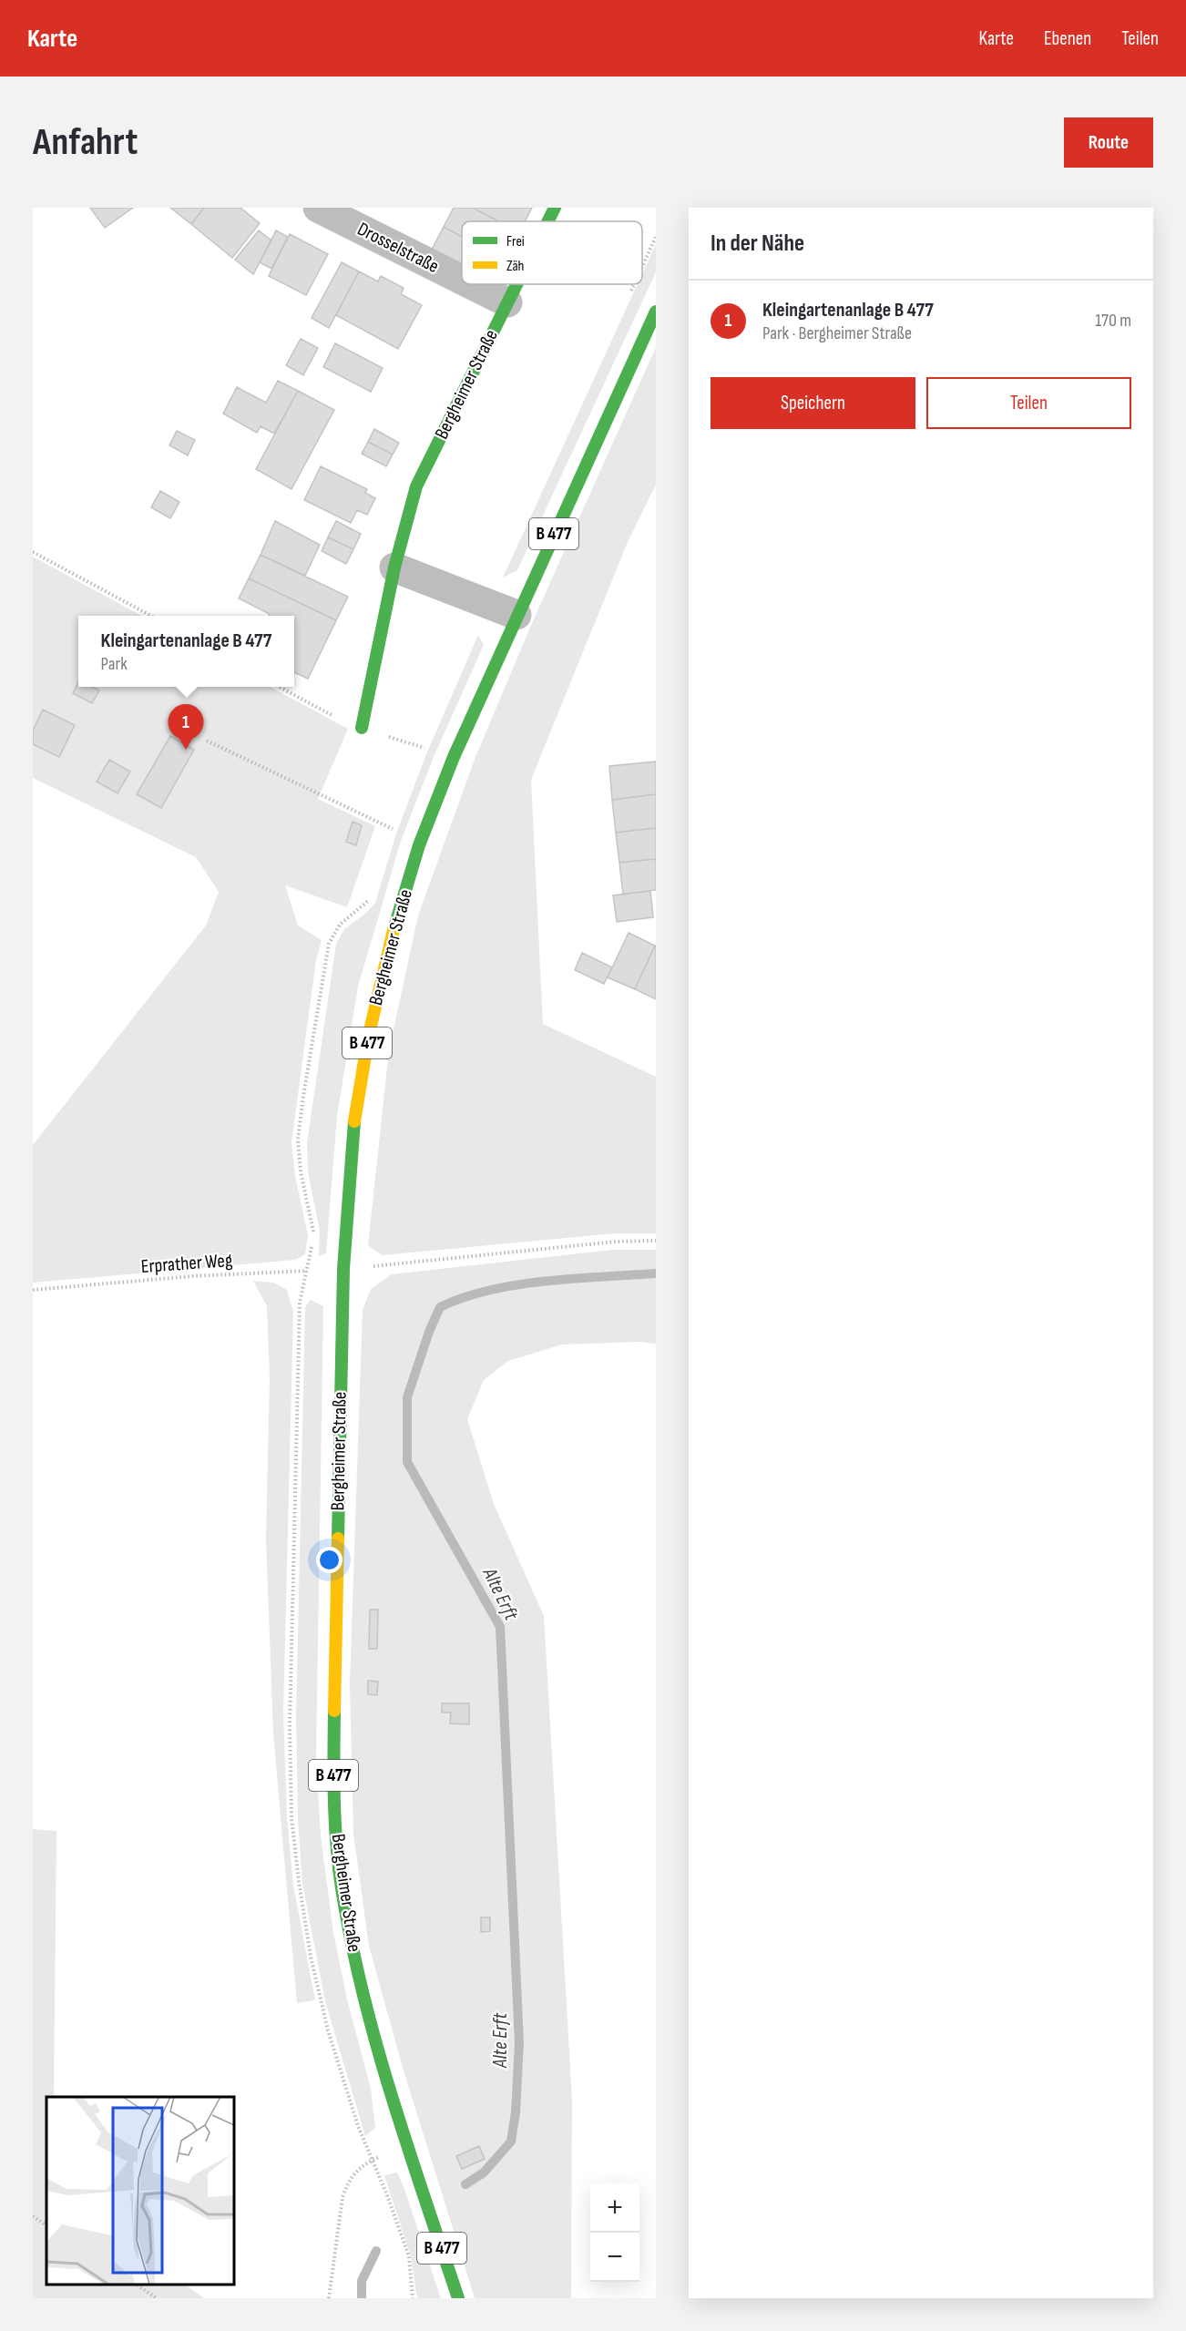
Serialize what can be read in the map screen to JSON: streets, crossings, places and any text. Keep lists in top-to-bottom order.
{
  "streets": {
    "main road": ["Bergheimer Straße", "B 477"],
    "street": ["Drosselstraße"],
    "path": ["Erprather Weg"]
  },
  "crossings": [
    ["Drosselstraße", "Bergheimer Straße"],
    ["Bergheimer Straße", "Erprather Weg"]
  ],
  "water": ["Alte Erft"],
  "legend": ["Frei", "Zäh"],
  "page": {
    "header": "Karte",
    "nav": ["Karte", "Ebenen", "Teilen"],
    "buttons": [
      "Route",
      ["Speichern", "Teilen"]
    ],
    "title": "Anfahrt",
    "heading": "In der Nähe",
    "list": [
      {
        "mark": "1",
        "name": "Kleingartenanlage B 477",
        "note": "Park · Bergheimer Straße",
        "value": "170 m"
      }
    ],
    "popup": ["Kleingartenanlage B 477", "Park"],
    "pins": "1",
    "map_buttons": ["+", "−"]
  }
}
